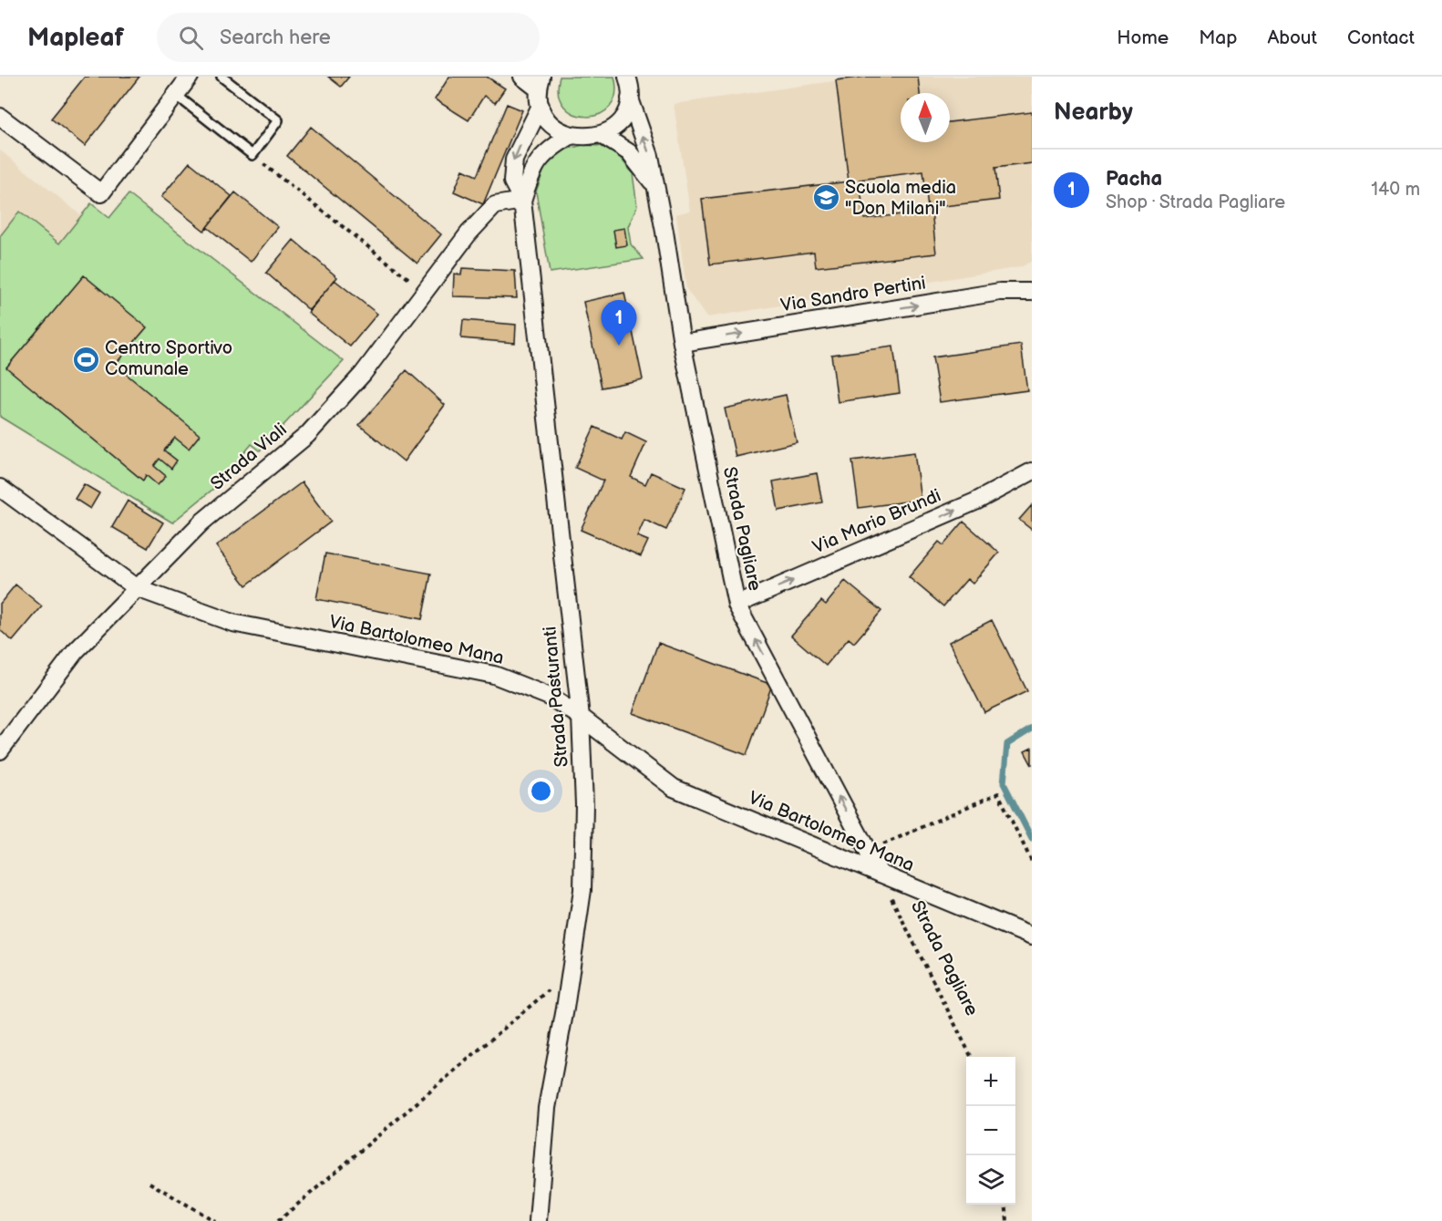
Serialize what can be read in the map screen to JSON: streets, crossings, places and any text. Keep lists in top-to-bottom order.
{
  "streets": {
    "street": [
      "Via Sandro Pertini",
      "Strada Viali",
      "Via Mario Brundi",
      "Strada Pagliare",
      "Via Bartolomeo Mana",
      "Strada Pasturanti"
    ]
  },
  "crossings": [
    ["Via Sandro Pertini", "Strada Pagliare"],
    ["Strada Viali", "Via Bartolomeo Mana"],
    ["Strada Viali", "Strada Pasturanti"],
    ["Via Mario Brundi", "Strada Pagliare"],
    ["Strada Pagliare", "Via Bartolomeo Mana"],
    ["Via Bartolomeo Mana", "Strada Pasturanti"]
  ],
  "one_way": ["Via Sandro Pertini", "Via Mario Brundi"],
  "places": {
    "school or university": ["Scuola media \"Don Milani\""],
    "sports": ["Centro Sportivo Comunale"]
  },
  "north": "top",
  "page": {
    "header": "Mapleaf",
    "search": "Search here",
    "nav": [
      "Home",
      "Map",
      "About",
      "Contact"
    ],
    "heading": "Nearby",
    "list": [
      {
        "mark": "1",
        "name": "Pacha",
        "note": "Shop · Strada Pagliare",
        "value": "140 m"
      }
    ],
    "pins": "1",
    "map_buttons": ["+", "−"]
  }
}
